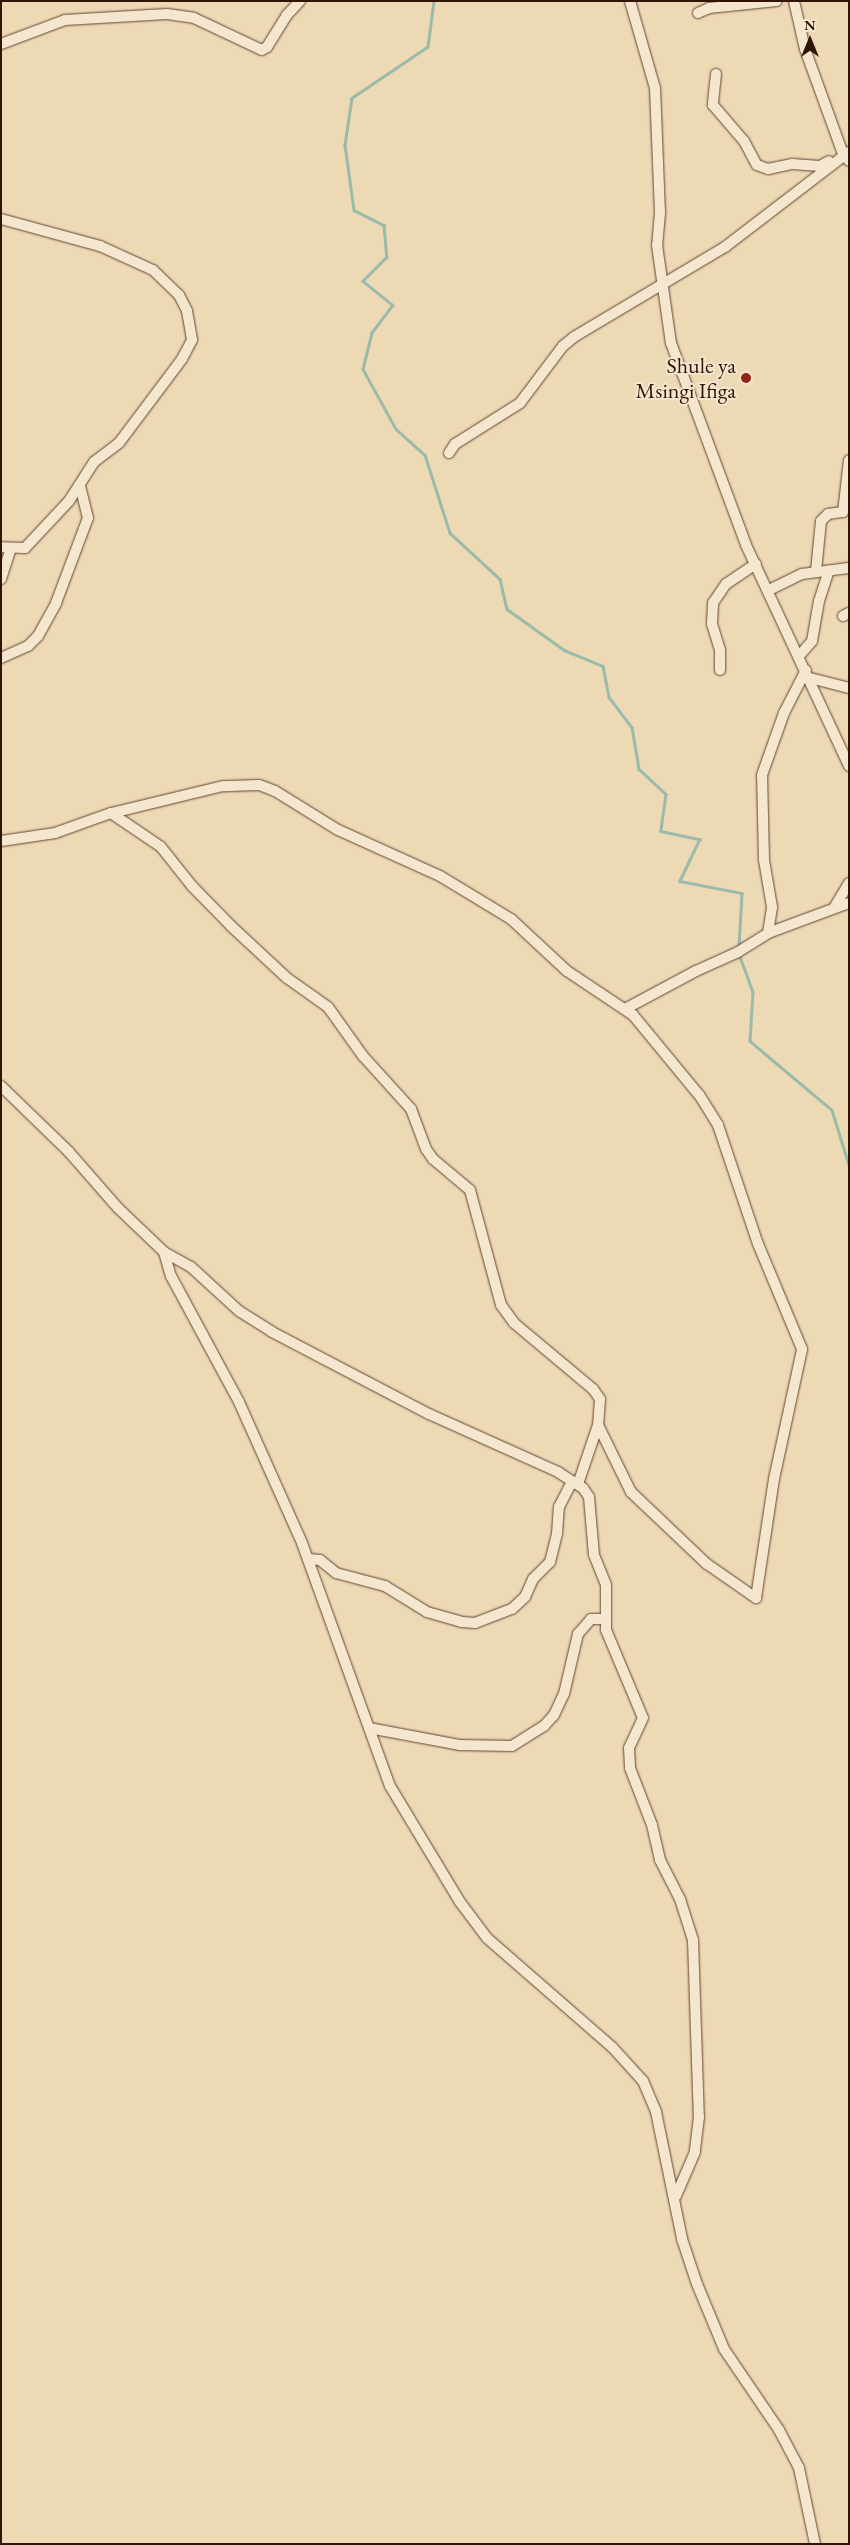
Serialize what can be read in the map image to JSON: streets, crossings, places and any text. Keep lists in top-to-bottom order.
{
  "places": ["Shule ya Msingi Ifiga"],
  "north": "top"
}
